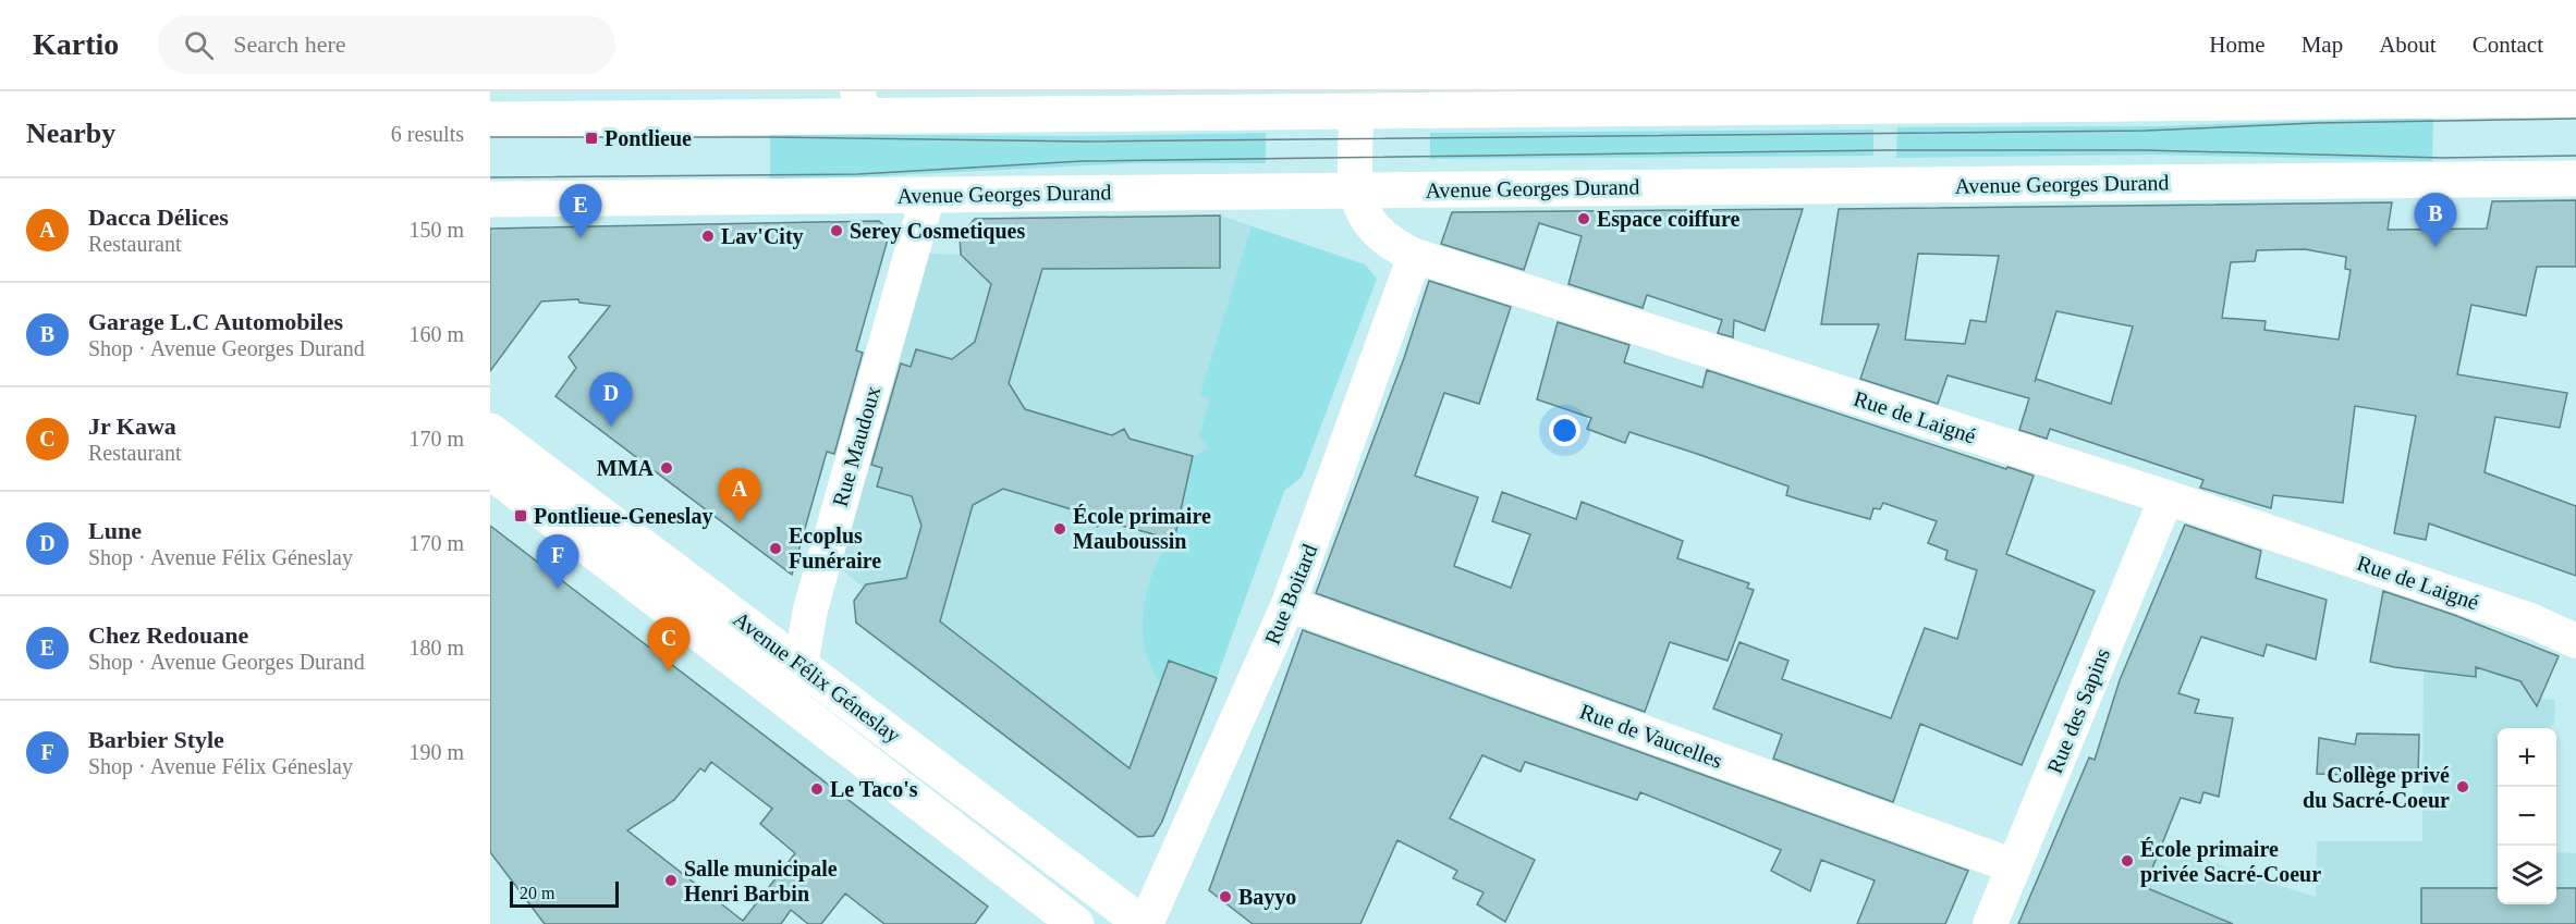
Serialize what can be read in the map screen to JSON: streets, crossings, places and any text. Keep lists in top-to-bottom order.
{
  "streets": {
    "main road": ["Avenue Georges Durand", "Avenue Félix Géneslay"],
    "street": [
      "Rue de Laigné",
      "Rue Maudoux",
      "Rue Boitard",
      "Rue des Sapins",
      "Rue de Vaucelles"
    ]
  },
  "crossings": [
    ["Avenue Georges Durand", "Rue de Laigné"],
    ["Avenue Georges Durand", "Rue Maudoux"],
    ["Rue de Laigné", "Rue Boitard"],
    ["Rue de Laigné", "Rue des Sapins"],
    ["Rue Maudoux", "Avenue Félix Géneslay"],
    ["Rue Boitard", "Avenue Félix Géneslay"],
    ["Rue Boitard", "Rue de Vaucelles"],
    ["Rue des Sapins", "Rue de Vaucelles"]
  ],
  "places": {
    "transit": ["Pontlieue", "Pontlieue-Geneslay"],
    "other": [
      "Espace coiffure",
      "Serey Cosmetiques",
      "Lav'City",
      "MMA",
      "École primaire Mauboussin",
      "Ecoplus Funéraire",
      "Collège privé du Sacré-Coeur",
      "Le Taco's",
      "École primaire privée Sacré-Coeur",
      "Salle municipale Henri Barbin",
      "Bayyo"
    ]
  },
  "scale_bar": "20 m",
  "page": {
    "header": "Kartio",
    "search": "Search here",
    "nav": [
      "Home",
      "Map",
      "About",
      "Contact"
    ],
    "heading": ["Nearby", "6 results"],
    "list": [
      {
        "mark": "A",
        "name": "Dacca Délices",
        "note": "Restaurant",
        "value": "150 m"
      },
      {
        "mark": "B",
        "name": "Garage L.C Automobiles",
        "note": "Shop · Avenue Georges Durand",
        "value": "160 m"
      },
      {
        "mark": "C",
        "name": "Jr Kawa",
        "note": "Restaurant",
        "value": "170 m"
      },
      {
        "mark": "D",
        "name": "Lune",
        "note": "Shop · Avenue Félix Géneslay",
        "value": "170 m"
      },
      {
        "mark": "E",
        "name": "Chez Redouane",
        "note": "Shop · Avenue Georges Durand",
        "value": "180 m"
      },
      {
        "mark": "F",
        "name": "Barbier Style",
        "note": "Shop · Avenue Félix Géneslay",
        "value": "190 m"
      }
    ],
    "pins": [
      "E",
      "B",
      "D",
      "A",
      "F",
      "C"
    ],
    "map_buttons": ["+", "−"],
    "scale": "20 m"
  }
}
